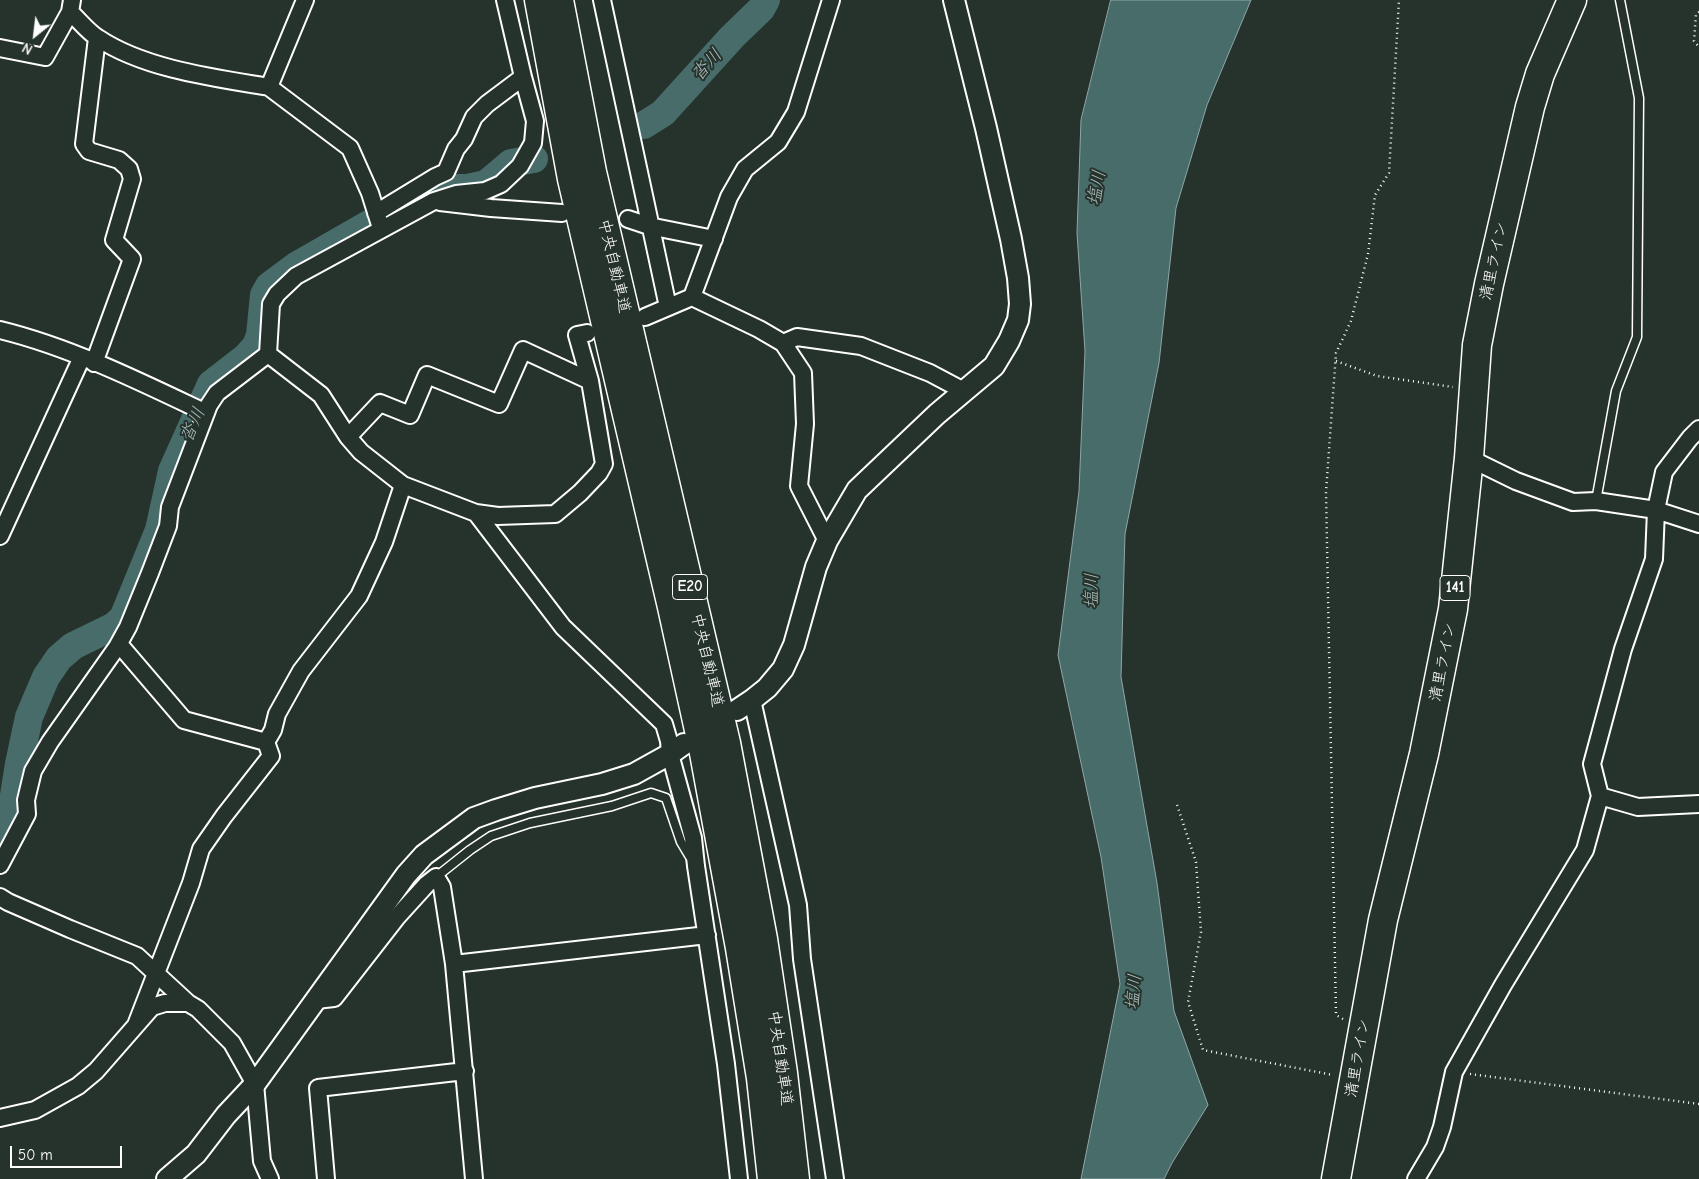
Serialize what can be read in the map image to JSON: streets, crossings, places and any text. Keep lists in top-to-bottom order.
{
  "streets": {
    "highway": [
      "清里ライン",
      "中央自動車道",
      "E20",
      "141"
    ]
  },
  "water": ["沓川", "塩川"],
  "scale_bar": "50 m",
  "north": "bottom left"
}
